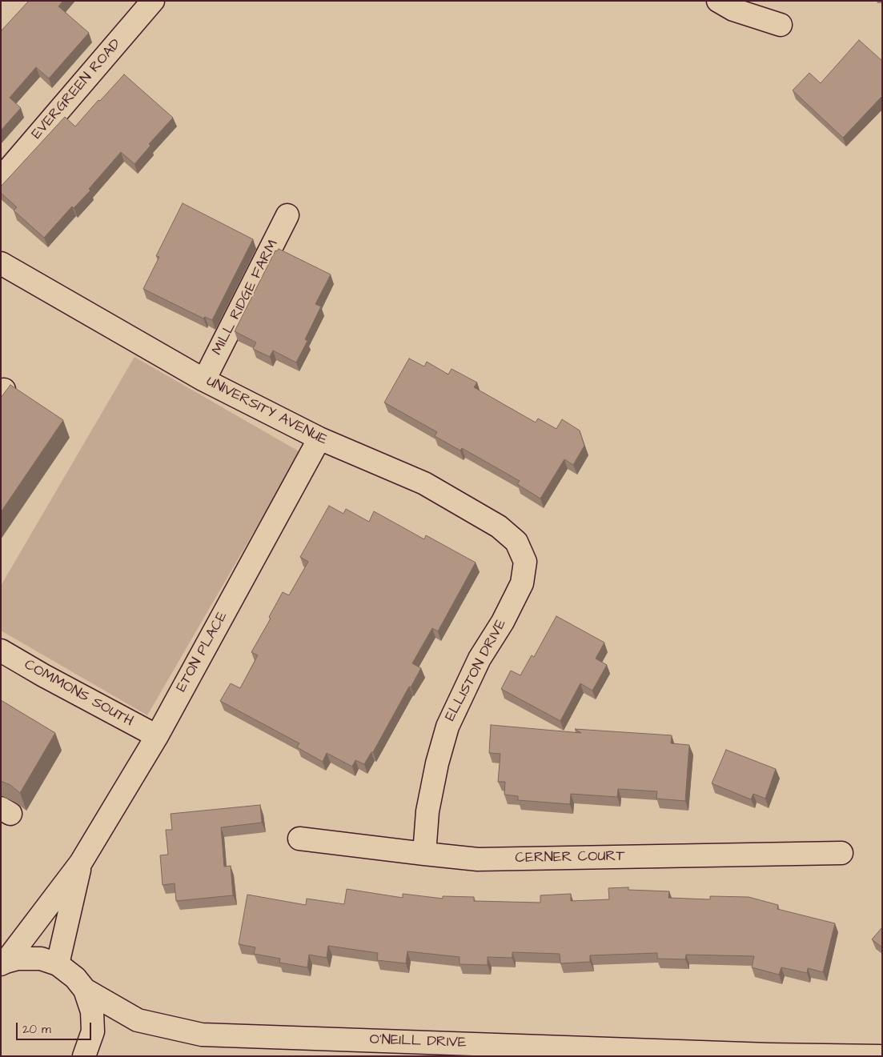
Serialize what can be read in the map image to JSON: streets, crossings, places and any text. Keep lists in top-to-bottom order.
{
  "streets": {
    "street": [
      "EVERGREEN ROAD",
      "MILL RIDGE FARM",
      "UNIVERSITY AVENUE",
      "ETON PLACE",
      "ELLISTON DRIVE",
      "COMMONS SOUTH",
      "CERNER COURT",
      "O'NEILL DRIVE"
    ]
  },
  "crossings": [
    ["MILL RIDGE FARM", "UNIVERSITY AVENUE"],
    ["UNIVERSITY AVENUE", "ETON PLACE"],
    ["UNIVERSITY AVENUE", "ELLISTON DRIVE"],
    ["ETON PLACE", "COMMONS SOUTH"],
    ["ETON PLACE", "O'NEILL DRIVE"],
    ["ELLISTON DRIVE", "CERNER COURT"]
  ],
  "scale_bar": "20 m"
}
